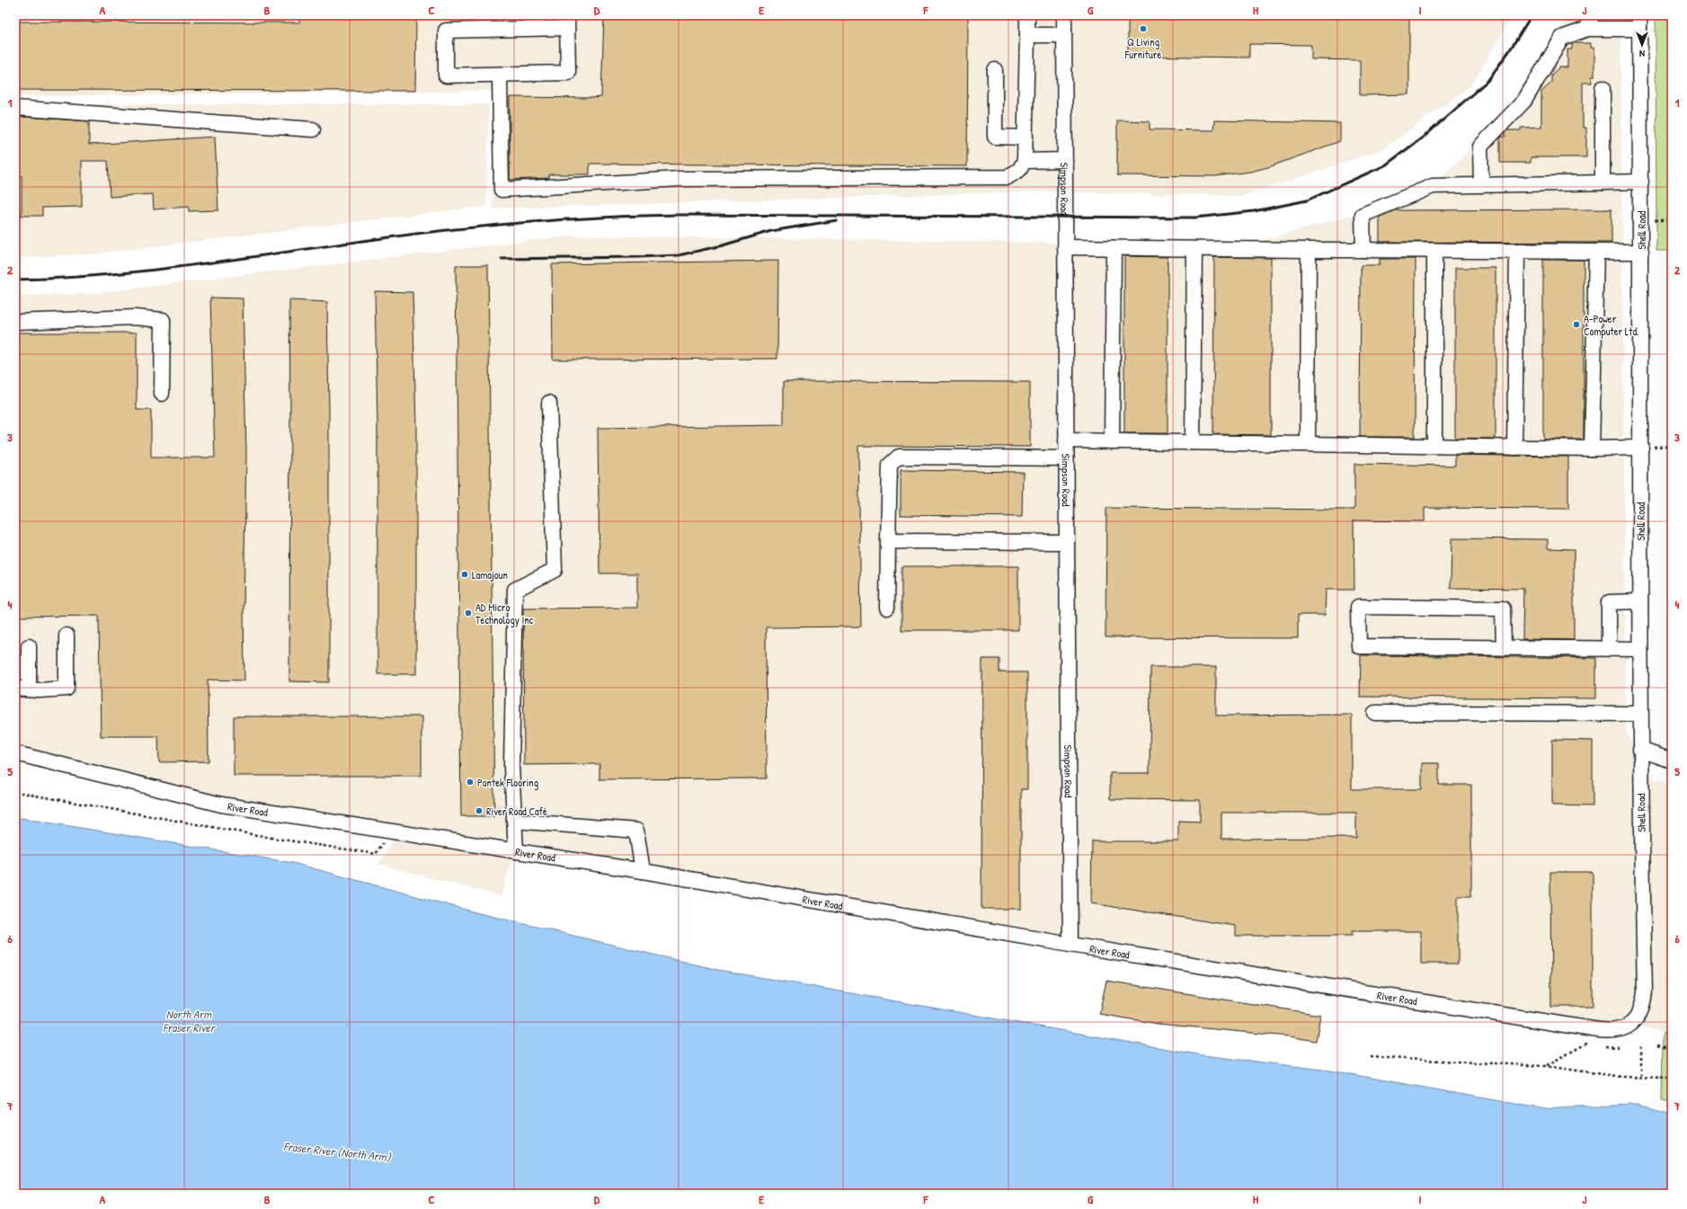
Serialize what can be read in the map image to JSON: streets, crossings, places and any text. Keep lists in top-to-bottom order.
{
  "streets": {
    "street": ["Simpson Road", "Shell Road", "River Road"]
  },
  "crossings": [
    ["Simpson Road", "River Road"],
    ["Shell Road", "River Road"]
  ],
  "water": ["North Arm Fraser River", "Fraser River (North Arm)"],
  "places": [
    "Q Living Furniture",
    "A-Power Computer Ltd.",
    "Lamajoun",
    "AD Micro Technology Inc",
    "Pontek Flooring",
    "River Road Café"
  ],
  "north": "bottom",
  "grid": {
    "columns": [
      "A",
      "B",
      "C",
      "D",
      "E",
      "F",
      "G",
      "H",
      "I",
      "J"
    ],
    "rows": [
      "1",
      "2",
      "3",
      "4",
      "5",
      "6",
      "7"
    ]
  }
}
